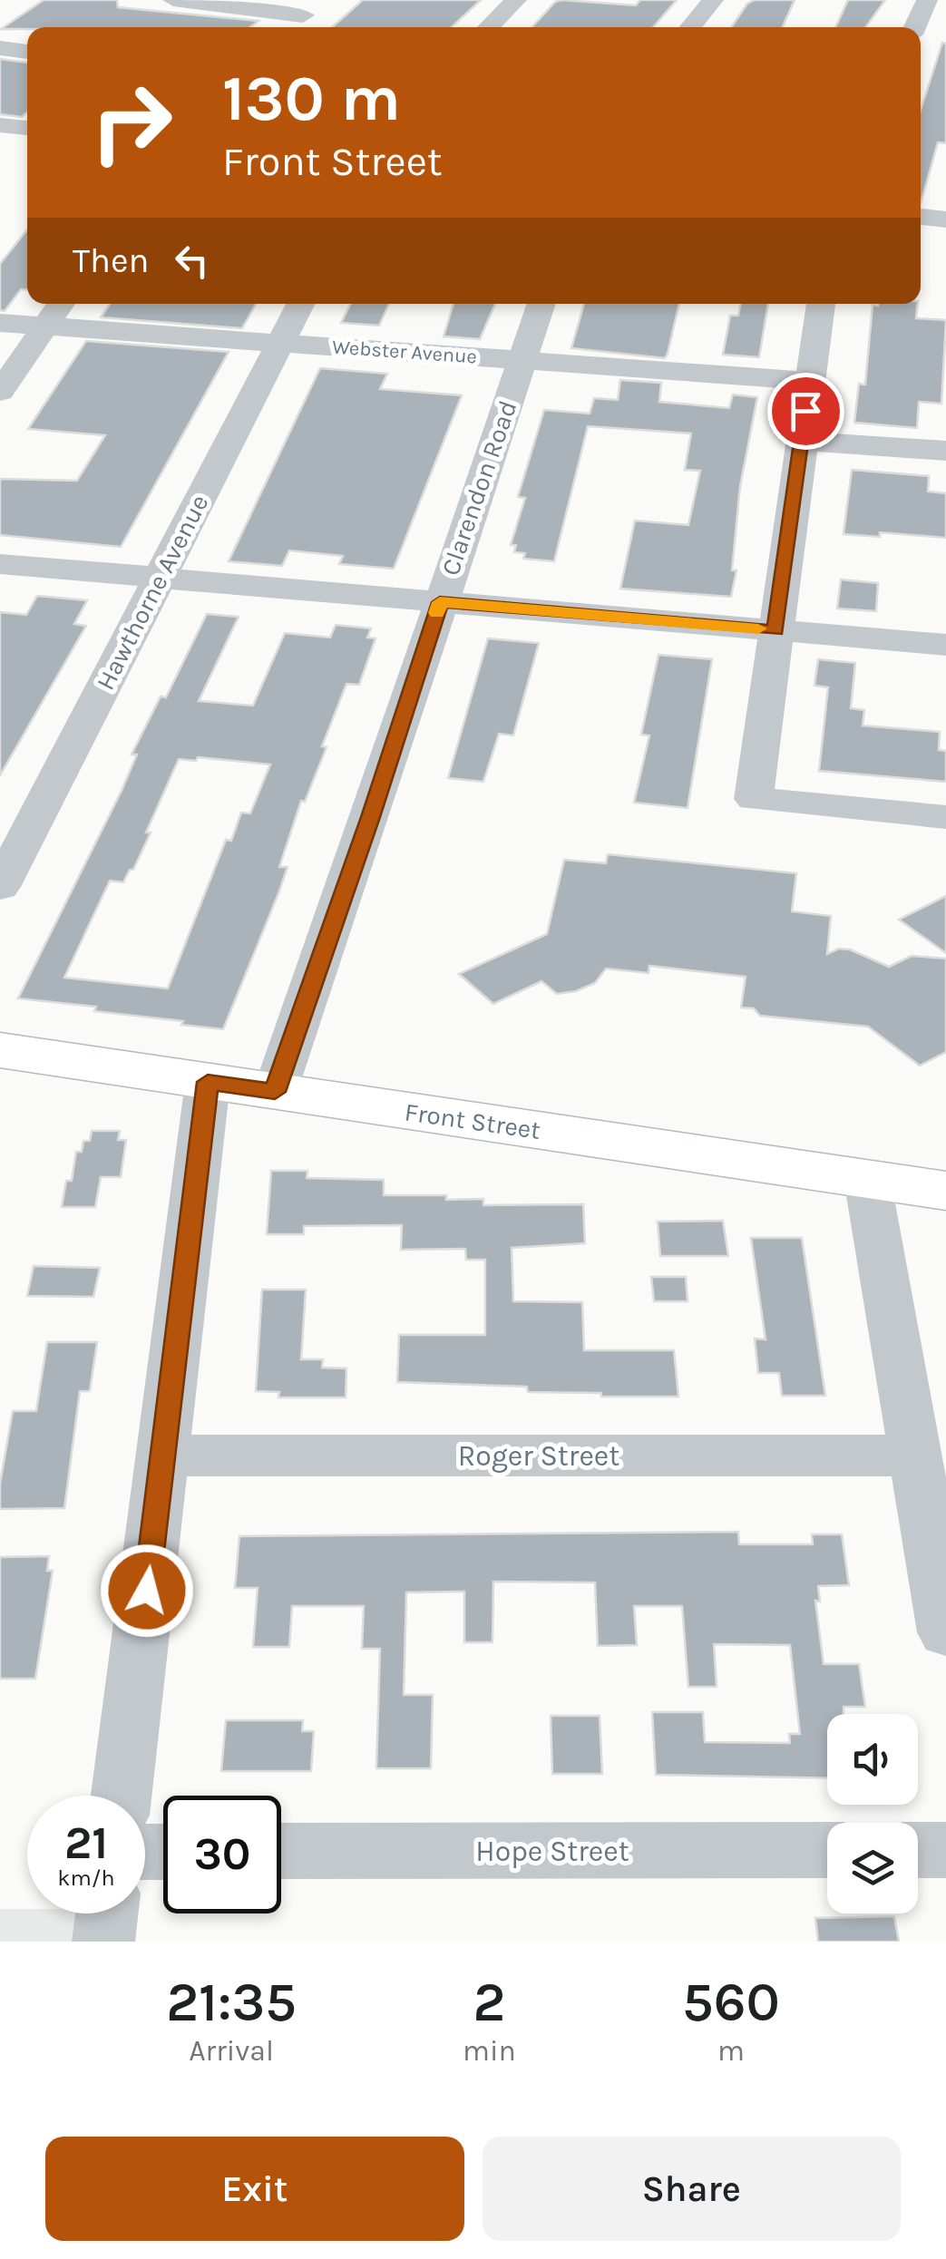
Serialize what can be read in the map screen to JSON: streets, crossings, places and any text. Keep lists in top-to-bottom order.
{
  "streets": {
    "main road": ["Front Street"],
    "street": [
      "Webster Avenue",
      "Clarendon Road",
      "Hawthorne Avenue",
      "Roger Street",
      "Hope Street"
    ]
  },
  "crossings": [
    ["Webster Avenue", "Clarendon Road"],
    ["Webster Avenue", "Hawthorne Avenue"],
    ["Clarendon Road", "Front Street"]
  ],
  "page": {
    "turn": ["130 m", "Front Street"],
    "then": "Then",
    "speed": "21 km/h",
    "limit": "30",
    "eta": [
      "21:35",
      "Arrival",
      "2",
      "min",
      "560",
      "m"
    ],
    "buttons": ["Exit", "Share"]
  }
}
